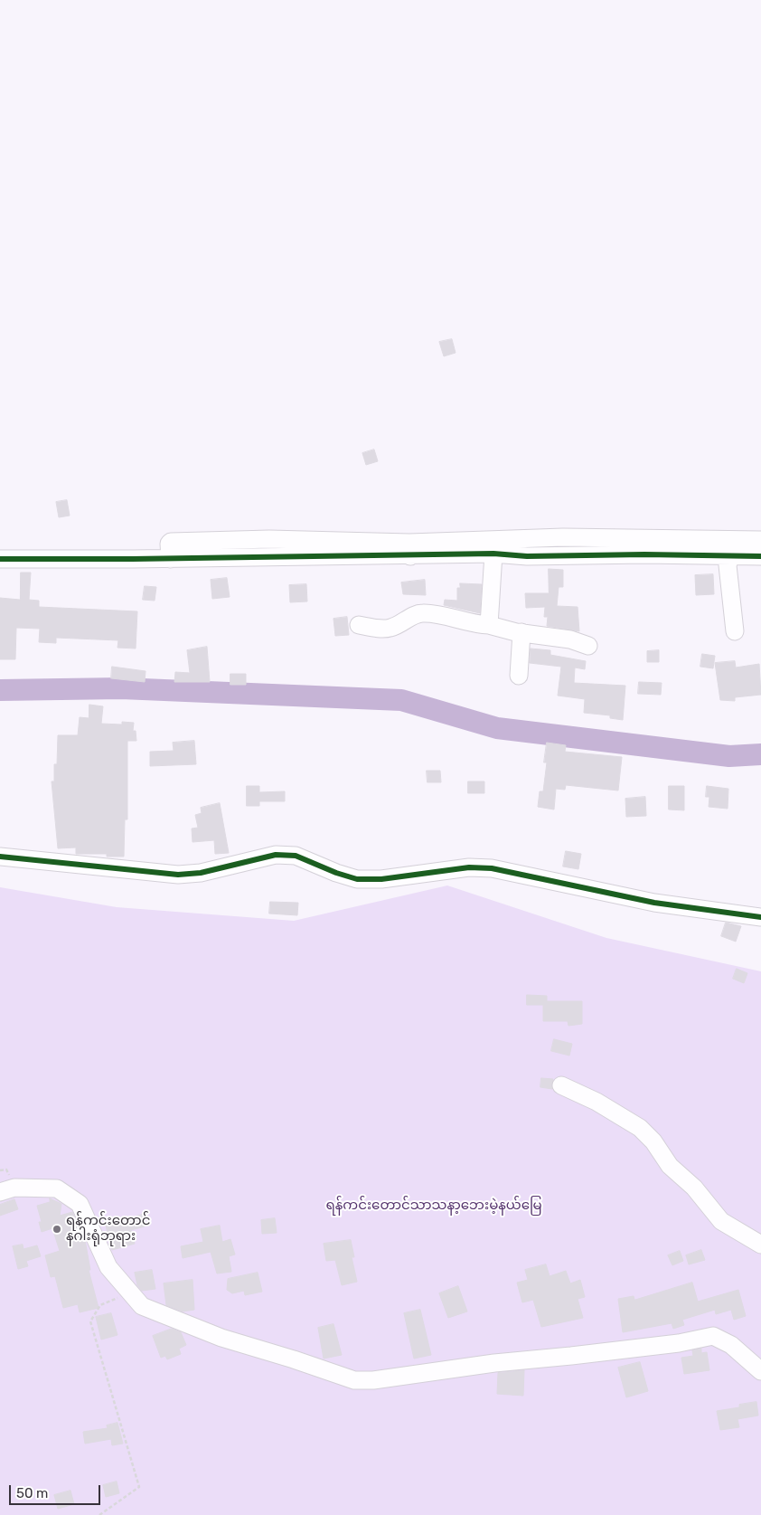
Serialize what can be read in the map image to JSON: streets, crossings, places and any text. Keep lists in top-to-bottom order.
{
  "parks": ["ရန်ကင်းတောင်သာသနာ့ဘေးမဲ့နယ်မြေ"],
  "places": ["ရန်ကင်းတောင် နဂါးရုံဘုရား"],
  "scale_bar": "50 m"
}
